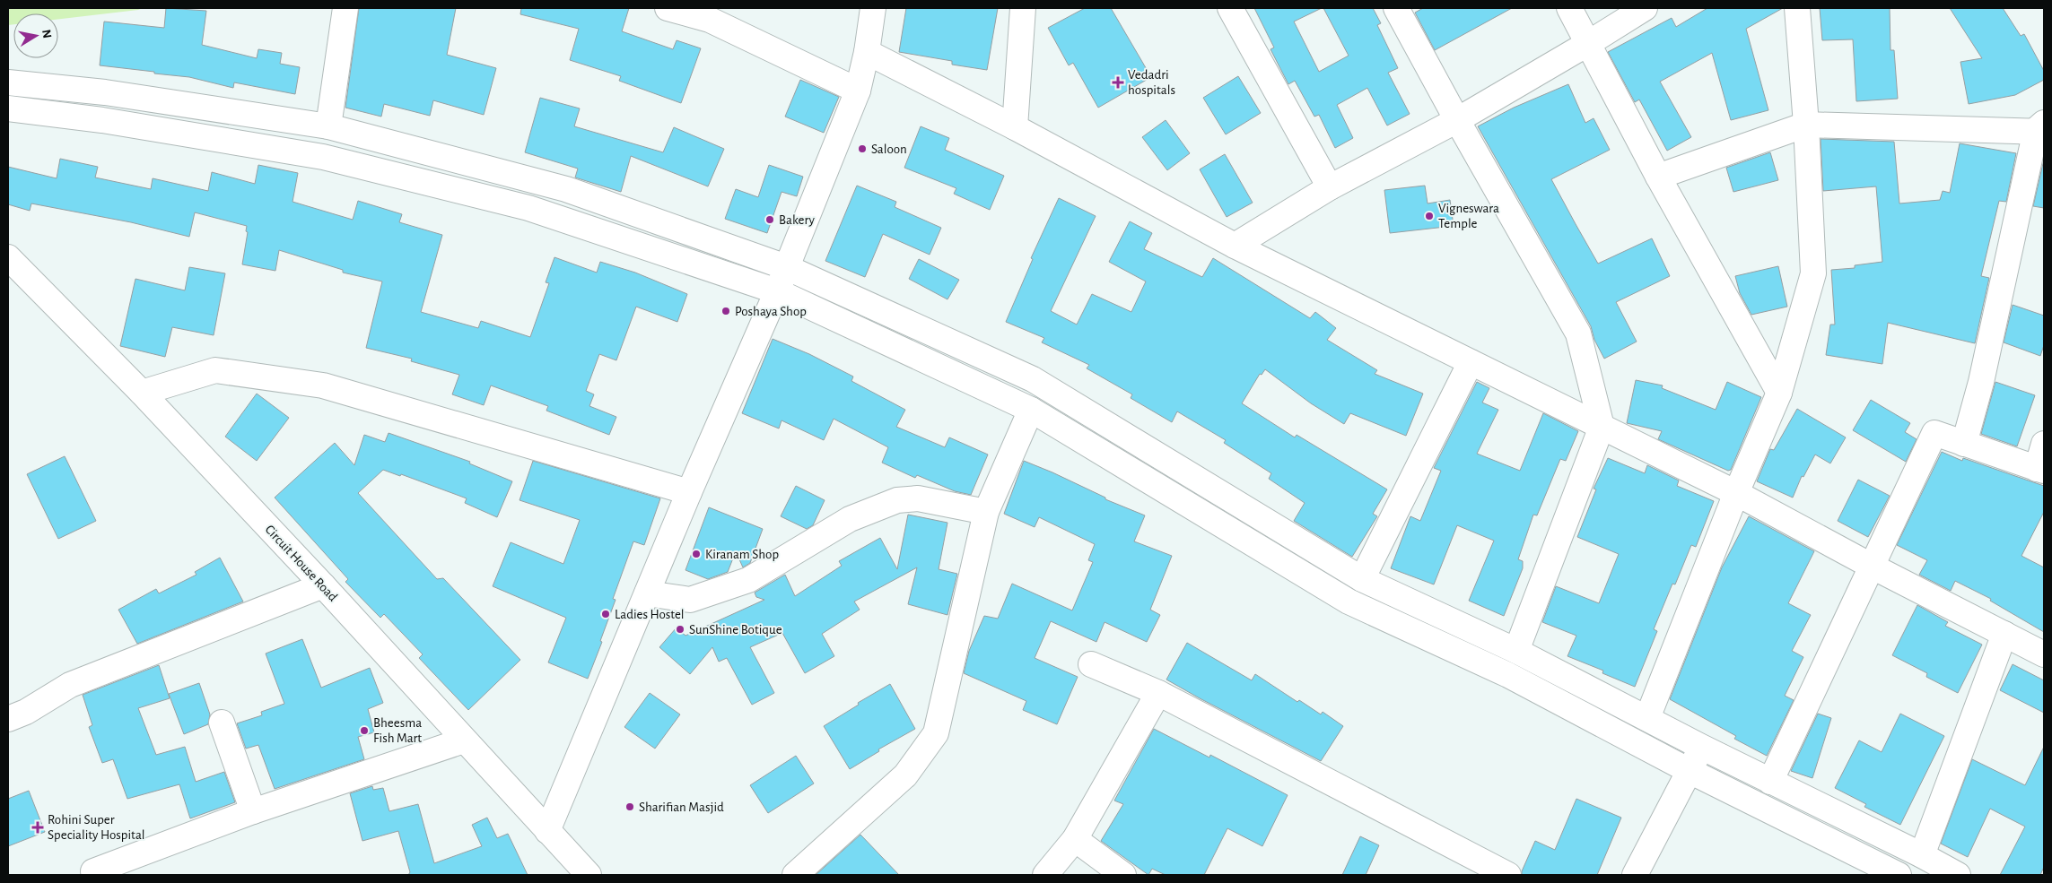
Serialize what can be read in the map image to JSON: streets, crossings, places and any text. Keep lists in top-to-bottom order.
{
  "streets": {
    "street": ["Circuit House Road"]
  },
  "places": {
    "health": ["Vedadri hospitals", "Rohini Super Speciality Hospital"],
    "other": [
      "Saloon",
      "Vigneswara Temple",
      "Bakery",
      "Poshaya Shop",
      "Kiranam Shop",
      "Ladies Hostel",
      "SunShine Botique",
      "Bheesma Fish Mart",
      "Sharifian Masjid"
    ]
  },
  "north": "right"
}
